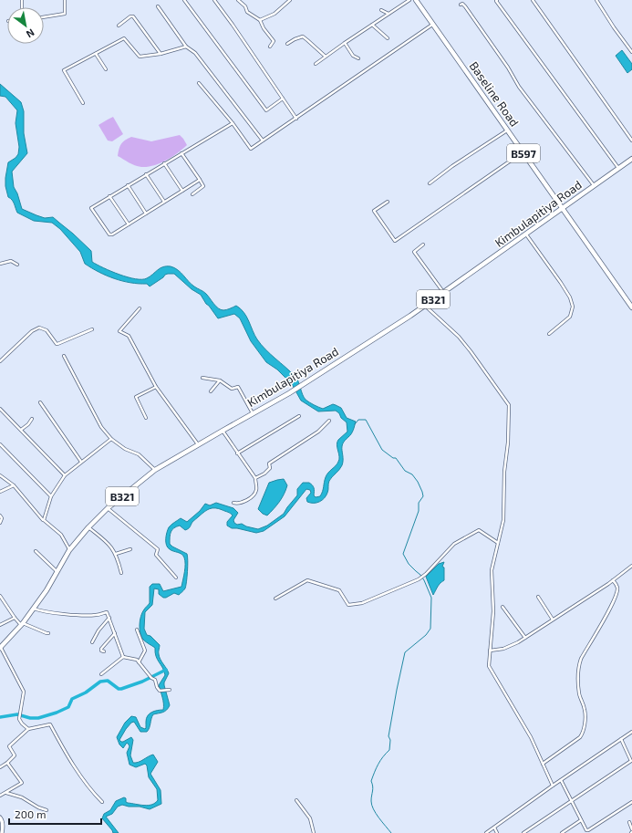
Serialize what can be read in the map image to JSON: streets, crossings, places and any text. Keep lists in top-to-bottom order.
{
  "streets": {
    "main road": [
      "Baseline Road",
      "B597",
      "Kimbulapitiya Road",
      "B321"
    ]
  },
  "crossings": [
    ["Baseline Road", "Kimbulapitiya Road"]
  ],
  "scale_bar": "200 m",
  "north": "bottom right"
}
